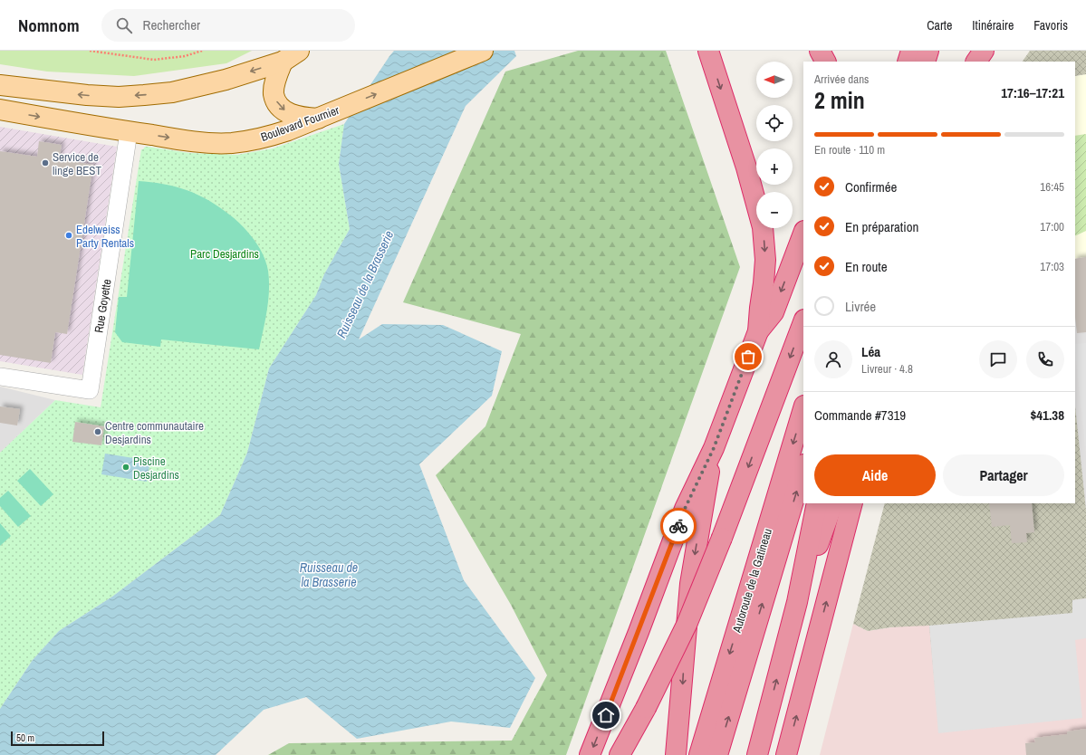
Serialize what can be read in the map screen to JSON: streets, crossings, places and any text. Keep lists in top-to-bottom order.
{
  "streets": {
    "highway": ["Autoroute de la Gatineau"],
    "main road": ["Boulevard Fournier"],
    "street": ["Rue Goyette"]
  },
  "crossings": [
    ["Boulevard Fournier", "Rue Goyette"]
  ],
  "water": ["Ruisseau de la Brasserie"],
  "parks": ["Parc Desjardins"],
  "places": [
    "Service de linge BEST",
    "Edelweiss Party Rentals",
    "Centre communautaire Desjardins",
    "Piscine Desjardins"
  ],
  "scale_bar": "50 m",
  "north": "left",
  "page": {
    "header": "Nomnom",
    "search": "Rechercher",
    "nav": ["Carte", "Itinéraire", "Favoris"],
    "map_buttons": ["+", "−"],
    "heading": ["2 min", "Arrivée dans", "17:16–17:21"],
    "panel": [
      "Léa",
      "Livreur · 4.8",
      "Commande #7319",
      "$41.38"
    ],
    "bar": "En route · 110 m",
    "list": [
      ["Confirmée", "16:45"],
      ["En préparation", "17:00"],
      ["En route", "17:03"],
      "Livrée"
    ],
    "buttons": ["Aide", "Partager"],
    "scale": "50 m"
  }
}
